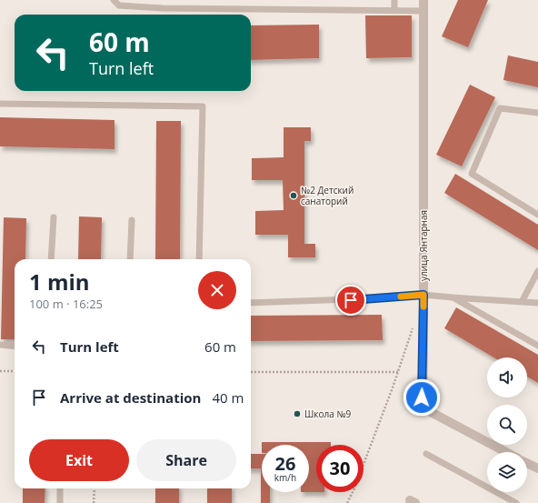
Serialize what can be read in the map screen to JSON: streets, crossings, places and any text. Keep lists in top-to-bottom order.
{
  "streets": {
    "street": ["улица Янтарная"]
  },
  "places": ["№2 Детский санаторий", "Школа №9"],
  "page": {
    "turn": ["60 m", "Turn left"],
    "heading": ["1 min", "100 m · 16:25"],
    "list": [
      {
        "name": "Turn left",
        "value": "60 m"
      },
      {
        "name": "Arrive at destination",
        "value": "40 m"
      }
    ],
    "buttons": ["Exit", "Share"],
    "speed": "26 km/h",
    "limit": "30"
  }
}
